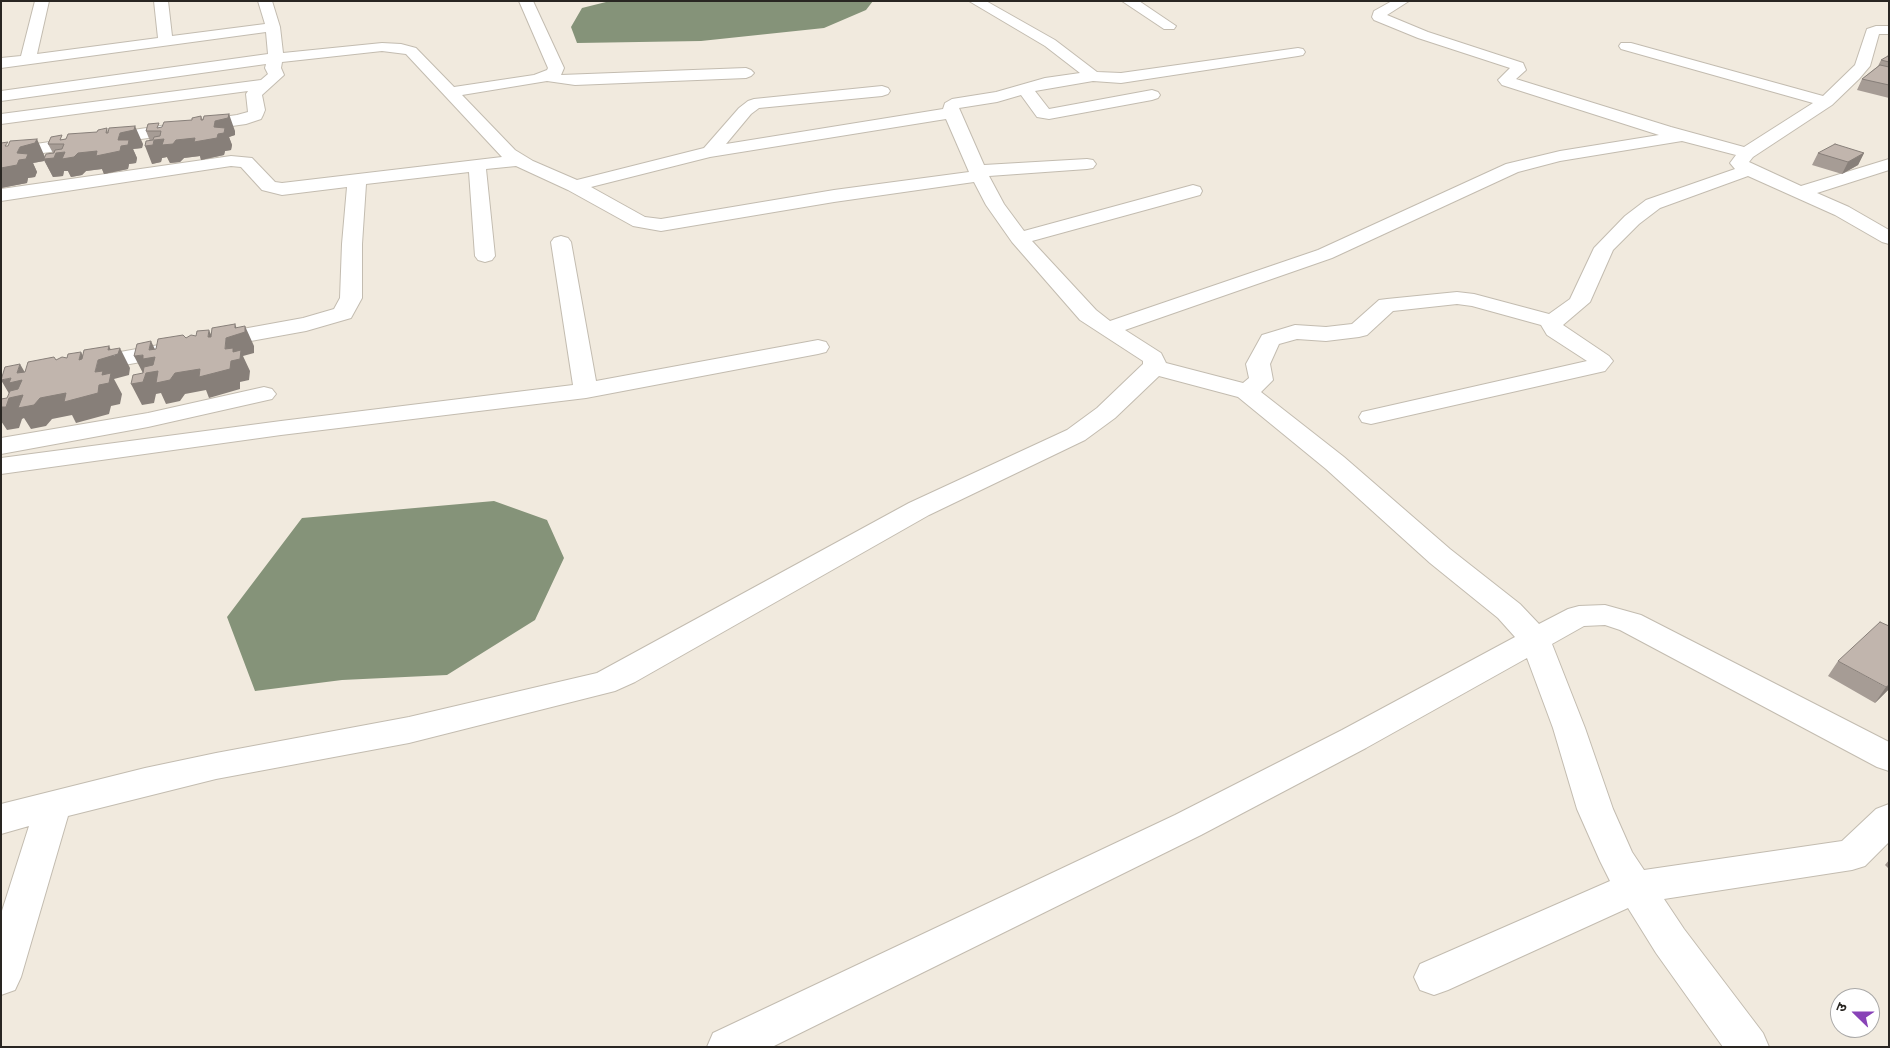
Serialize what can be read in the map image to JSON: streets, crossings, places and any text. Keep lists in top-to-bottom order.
{
  "north": "left"
}
